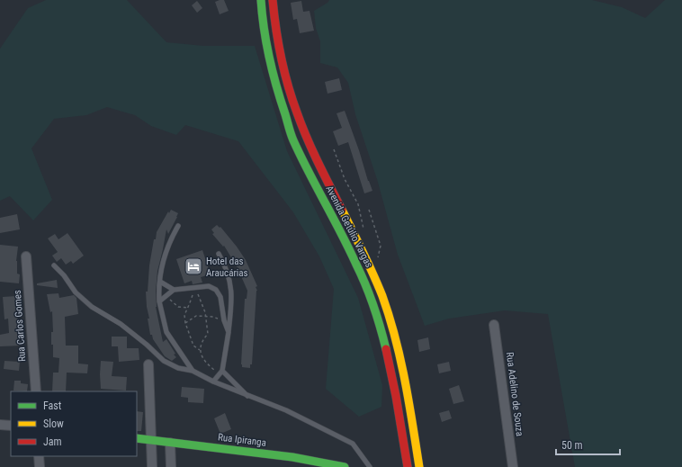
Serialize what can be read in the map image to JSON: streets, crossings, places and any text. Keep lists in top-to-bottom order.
{
  "streets": {
    "main road": ["Avenida Getúlio Vargas", "Rua Ipiranga"],
    "street": ["Rua Carlos Gomes", "Rua Adelino de Souza"]
  },
  "places": {
    "hotel": ["Hotel das Araucárias"]
  },
  "legend": ["Fast", "Slow", "Jam"],
  "scale_bar": "50 m"
}
